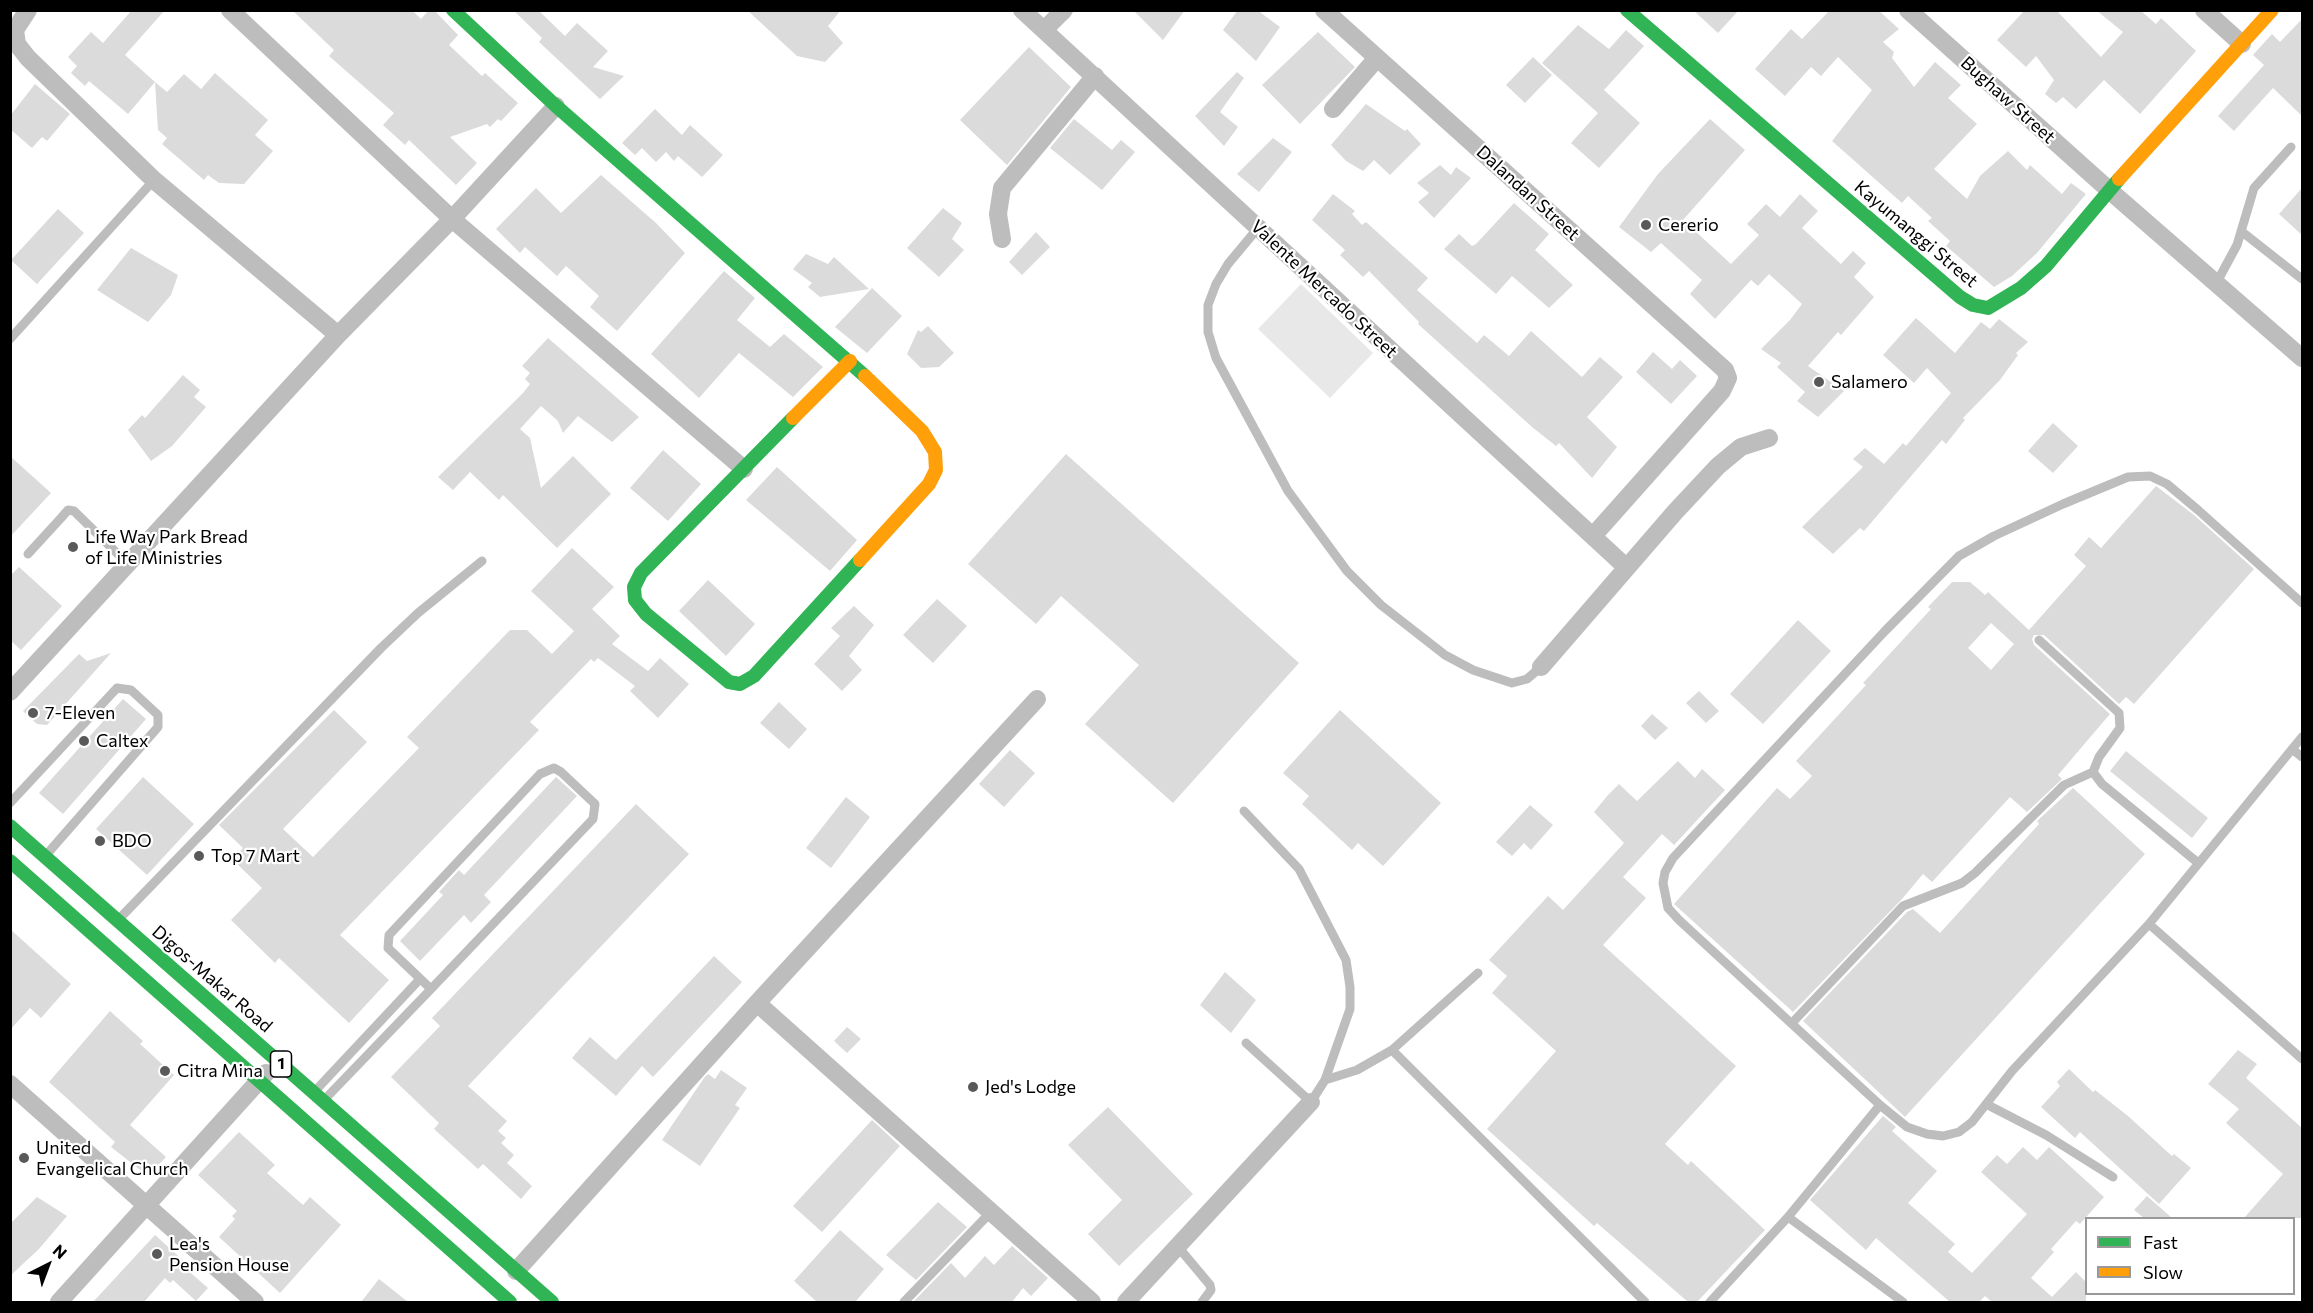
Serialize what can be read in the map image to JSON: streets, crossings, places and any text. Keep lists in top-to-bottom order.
{
  "streets": {
    "street": [
      "Bughaw Street",
      "Dalandan Street",
      "Kayumanggi Street",
      "Valente Mercado Street",
      "Digos-Makar Road",
      "1"
    ]
  },
  "crossings": [
    ["Bughaw Street", "Kayumanggi Street"],
    ["Dalandan Street", "Valente Mercado Street"]
  ],
  "places": [
    "Cererio",
    "Salamero",
    "Life Way Park Bread of Life Ministries",
    "7-Eleven",
    "Caltex",
    "BDO",
    "Top 7 Mart",
    "Citra Mina",
    "Jed's Lodge",
    "United Evangelical Church",
    "Lea's Pension House"
  ],
  "legend": ["Fast", "Slow"],
  "north": "top right"
}
